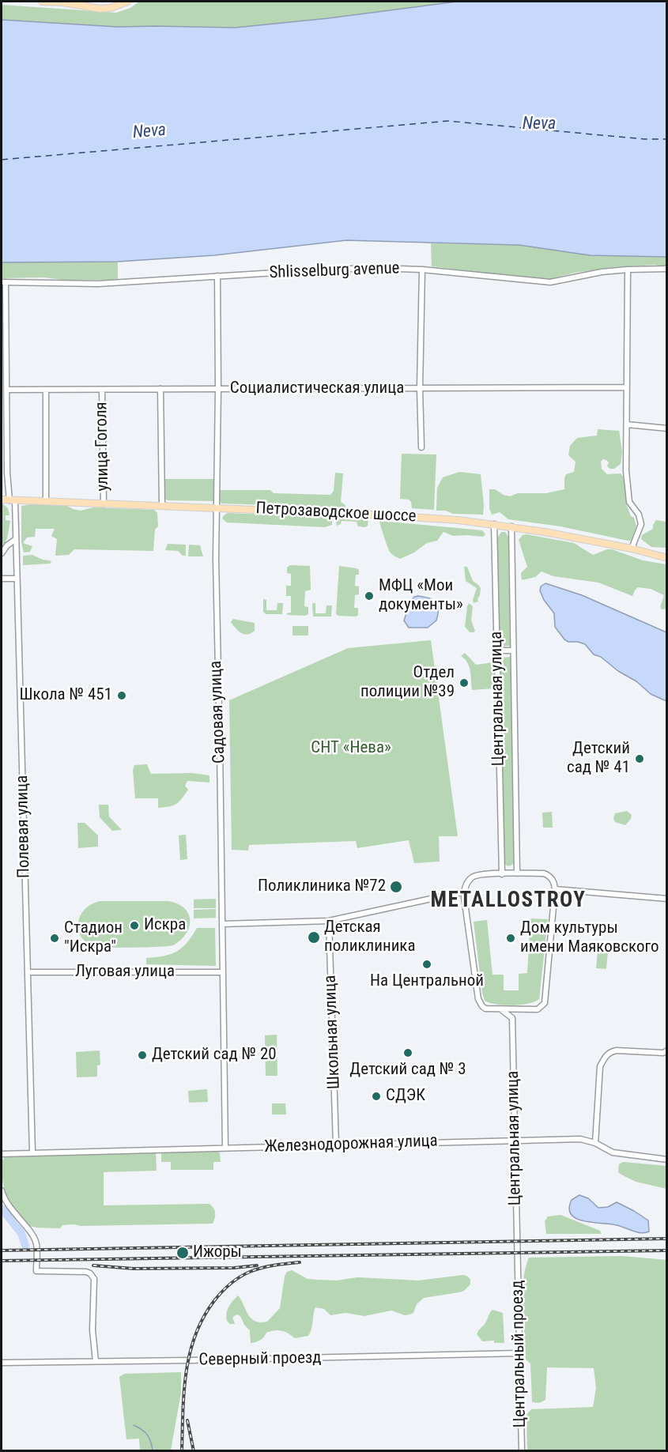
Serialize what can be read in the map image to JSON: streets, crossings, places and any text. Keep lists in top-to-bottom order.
{
  "streets": {
    "main road": ["Петрозаводское шоссе"],
    "street": [
      "Shlisselburg avenue",
      "Социалистическая улица",
      "улица Гоголя",
      "Центральная улица",
      "Садовая улица",
      "Полевая улица",
      "Луговая улица",
      "Школьная улица",
      "Железнодорожная улица",
      "Центральный проезд",
      "Северный проезд"
    ]
  },
  "crossings": [
    ["Shlisselburg avenue", "Садовая улица"],
    ["Shlisselburg avenue", "Полевая улица"],
    ["Социалистическая улица", "улица Гоголя"],
    ["Социалистическая улица", "Садовая улица"],
    ["Социалистическая улица", "Полевая улица"],
    ["улица Гоголя", "Петрозаводское шоссе"],
    ["Петрозаводское шоссе", "Центральная улица"],
    ["Петрозаводское шоссе", "Садовая улица"],
    ["Петрозаводское шоссе", "Полевая улица"],
    ["Центральная улица", "Железнодорожная улица"],
    ["Центральная улица", "Центральный проезд"],
    ["Садовая улица", "Луговая улица"],
    ["Садовая улица", "Железнодорожная улица"],
    ["Полевая улица", "Луговая улица"],
    ["Полевая улица", "Железнодорожная улица"],
    ["Школьная улица", "Железнодорожная улица"],
    ["Центральный проезд", "Северный проезд"]
  ],
  "districts": ["METALLOSTROY"],
  "water": ["Neva"],
  "parks": ["СНТ «Нева»"],
  "places": [
    "МФЦ «Мои документы»",
    "Отдел полиции №39",
    "Школа № 451",
    "Детский сад № 41",
    "Поликлиника №72",
    "Искра",
    "Детская поликлиника",
    "Стадион \"Искра\"",
    "Дом культуры имени Маяковского",
    "На Центральной",
    "Детский сад № 3",
    "Детский сад № 20",
    "СДЭК",
    "Ижоры"
  ]
}
